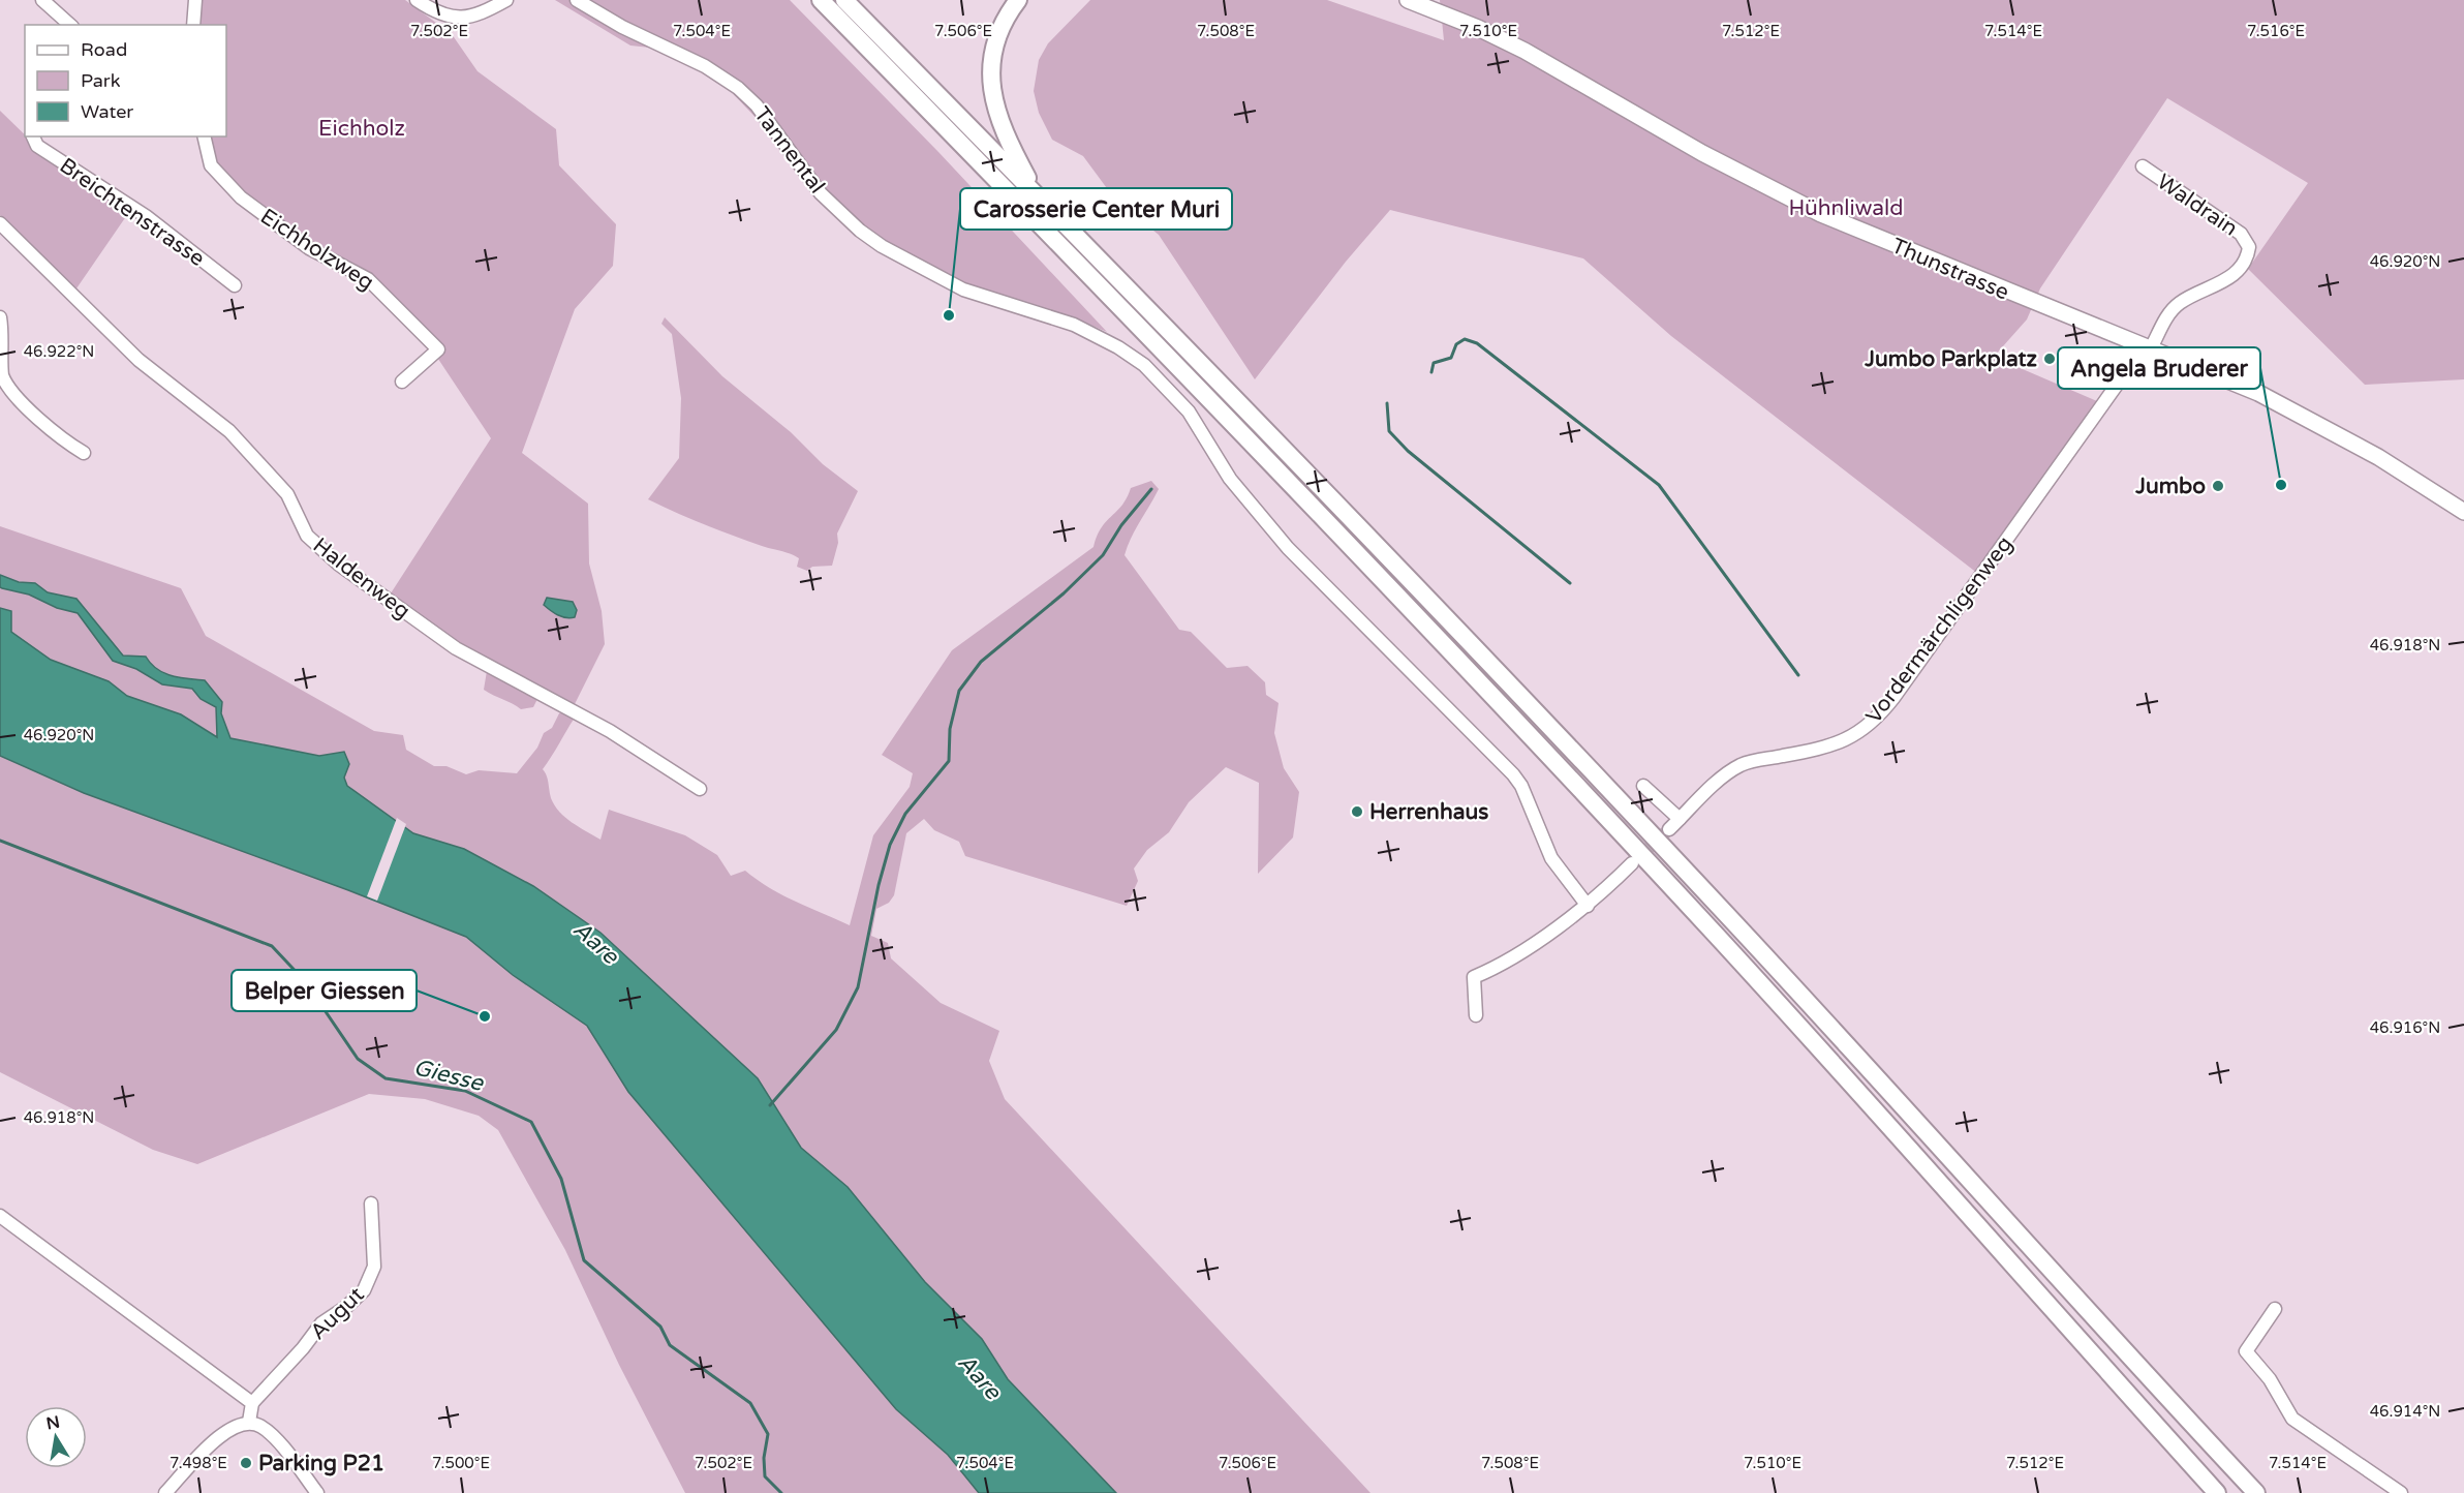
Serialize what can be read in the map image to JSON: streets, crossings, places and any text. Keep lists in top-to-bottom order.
{
  "streets": {
    "main road": ["Thunstrasse"],
    "street": [
      "Tannental",
      "Waldrain",
      "Breichtenstrasse",
      "Eichholzweg",
      "Haldenweg",
      "Vordermärchligenweg",
      "Augut"
    ]
  },
  "crossings": [
    ["Waldrain", "Thunstrasse"],
    ["Waldrain", "Vordermärchligenweg"],
    ["Thunstrasse", "Vordermärchligenweg"]
  ],
  "water": ["Aare", "Giesse"],
  "parks": ["Eichholz", "Hühnliwald"],
  "places": [
    "Carosserie Center Muri",
    "Jumbo Parkplatz",
    "Angela Bruderer",
    "Jumbo",
    "Herrenhaus",
    "Belper Giessen",
    "Parking P21"
  ],
  "legend": ["Road", "Park", "Water"],
  "north": "top",
  "coordinates": [
    "7.502°E",
    "7.504°E",
    "7.506°E",
    "7.508°E",
    "7.510°E",
    "7.512°E",
    "7.514°E",
    "7.516°E",
    "46.920°N",
    "46.922°N",
    "46.918°N",
    "46.916°N",
    "46.914°N",
    "7.498°E",
    "7.500°E"
  ]
}
